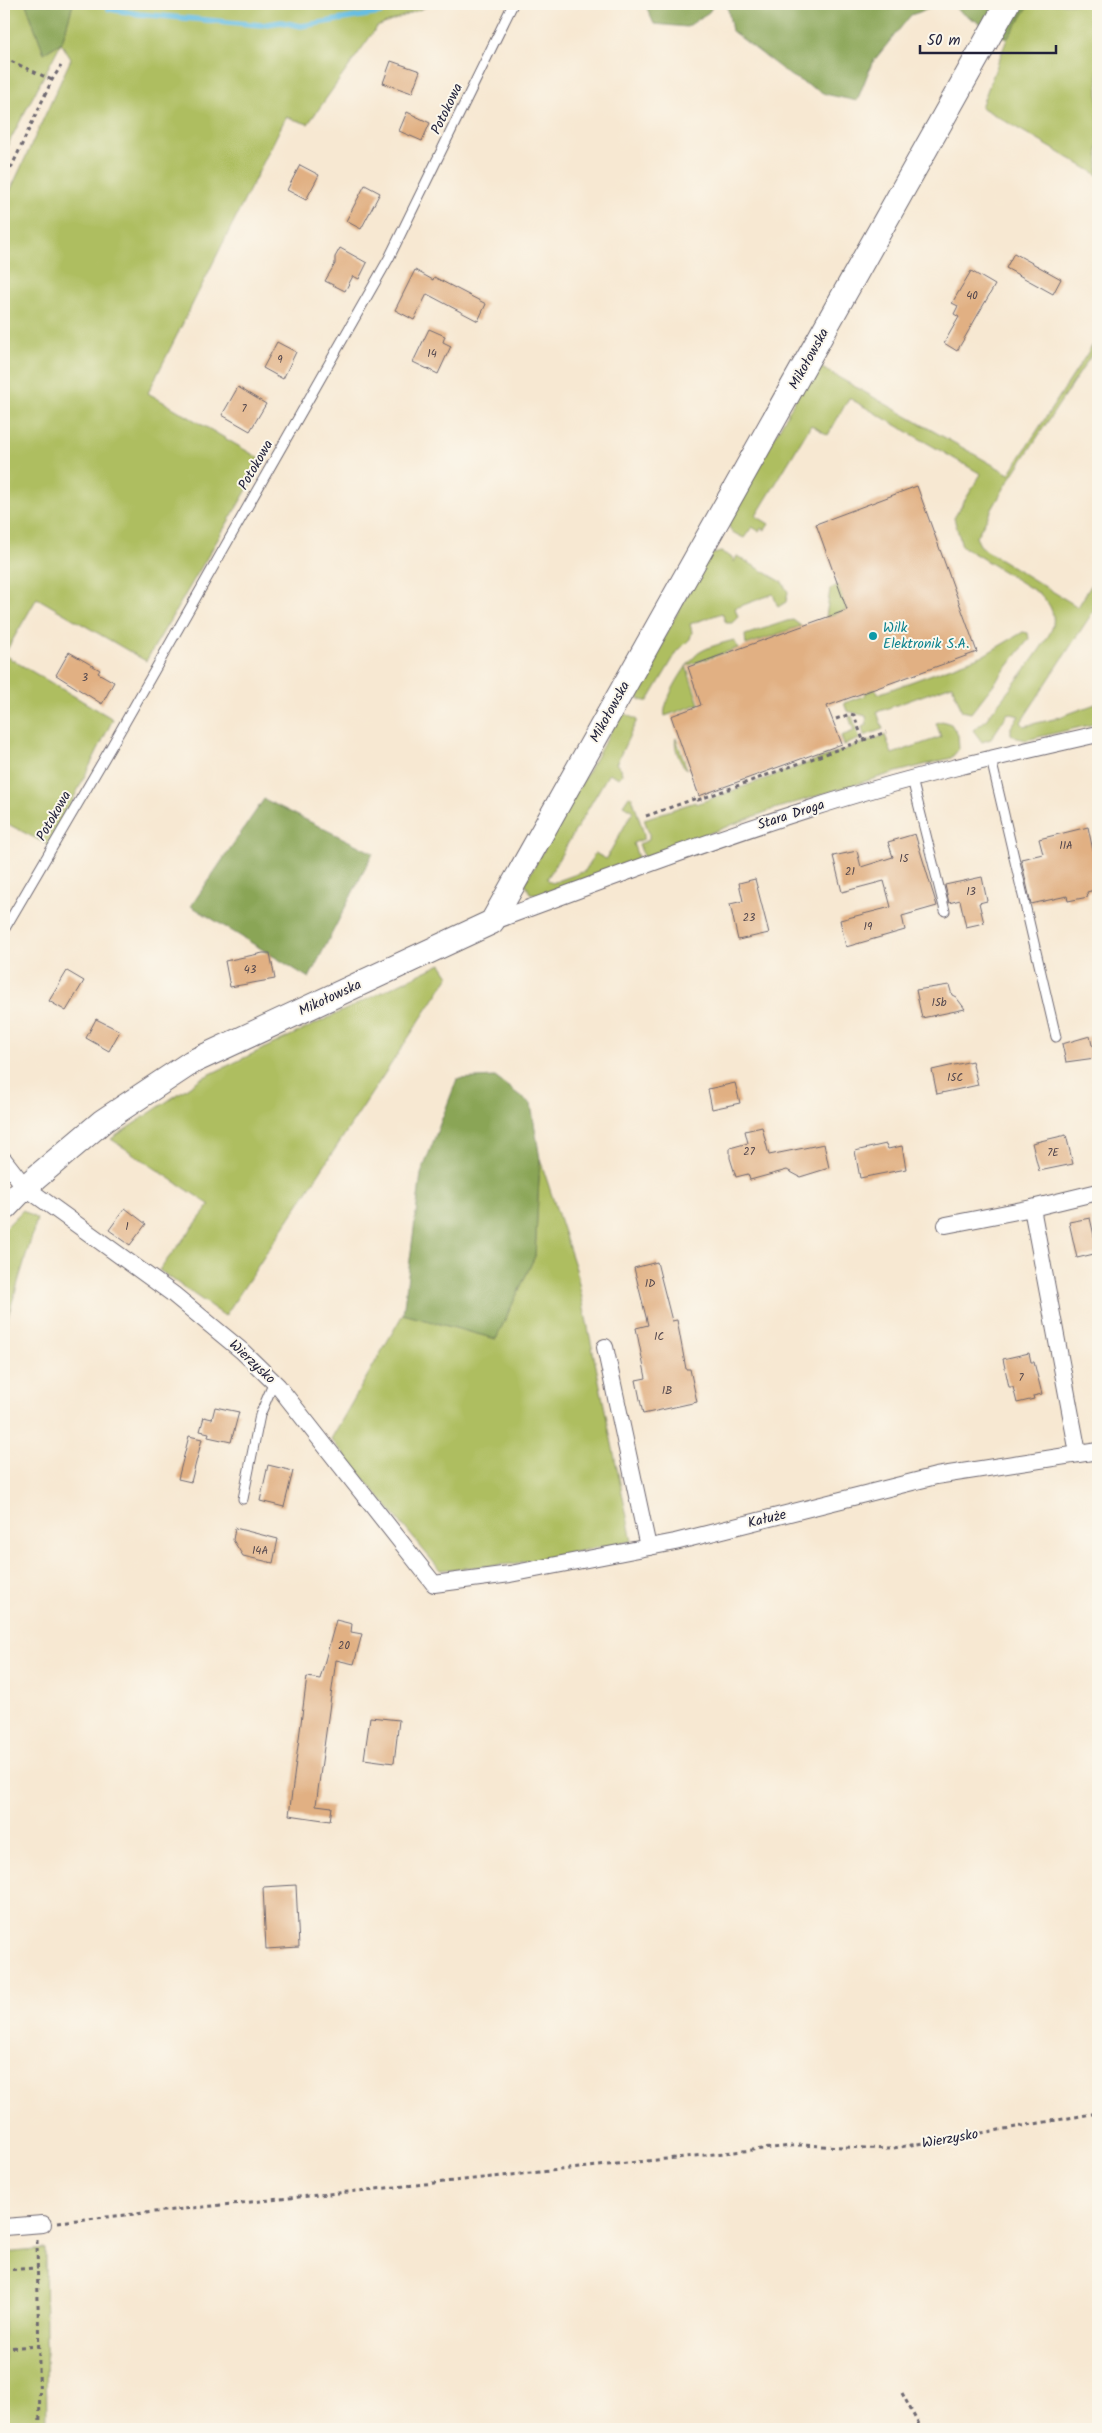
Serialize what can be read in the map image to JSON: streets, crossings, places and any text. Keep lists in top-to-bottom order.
{
  "streets": {
    "street": [
      "Mikołowska",
      "Stara Droga",
      "Wierzysko",
      "Kałuże"
    ],
    "lane": ["Potokowa"]
  },
  "crossings": [
    ["Mikołowska", "Stara Droga"],
    ["Mikołowska", "Wierzysko"],
    ["Wierzysko", "Kałuże"]
  ],
  "places": ["Wilk Elektronik S.A."],
  "house_numbers": [
    "40",
    "14",
    "9",
    "7",
    "3",
    "11A",
    "15",
    "21",
    "13",
    "23",
    "19",
    "43",
    "15b",
    "15C",
    "27",
    "7E",
    "1",
    "1D",
    "1C",
    "7",
    "1B",
    "14A",
    "20"
  ],
  "scale_bar": "50 m"
}
